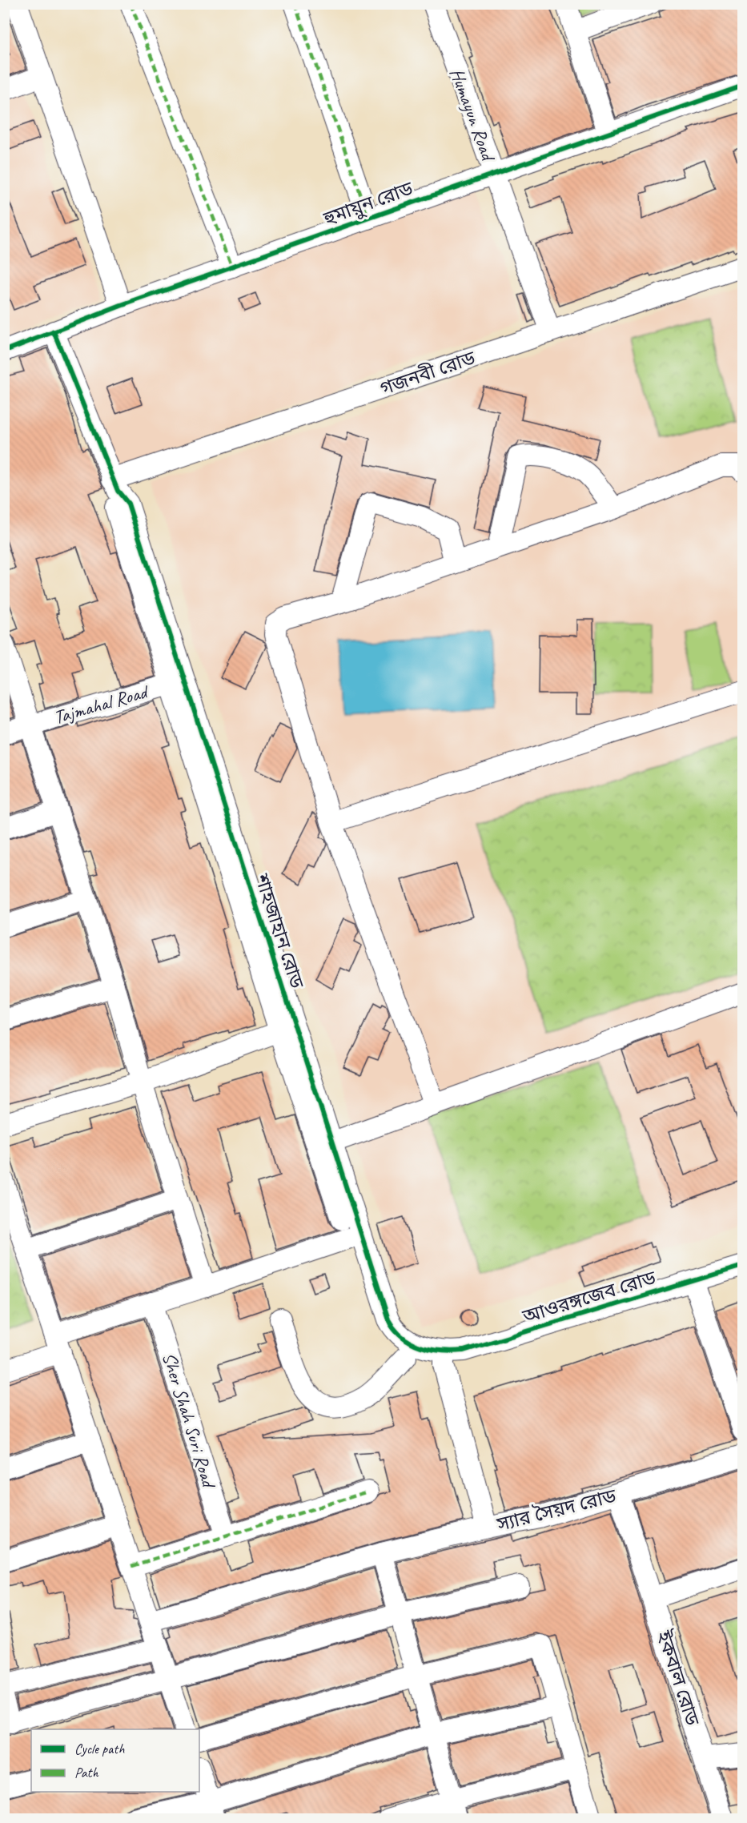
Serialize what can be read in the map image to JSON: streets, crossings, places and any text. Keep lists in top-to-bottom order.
{
  "streets": {
    "street": [
      "Humayun Road",
      "হুমায়ুন রোড",
      "গজনবী রোড",
      "Tajmahal Road",
      "শাহজাহান রোড",
      "আওরঙ্গজেব রোড",
      "Sher Shah Suri Road",
      "স্যার সৈয়দ রোড",
      "ইকবাল রোড"
    ]
  },
  "crossings": [
    ["Humayun Road", "হুমায়ুন রোড"],
    ["Humayun Road", "গজনবী রোড"],
    ["গজনবী রোড", "শাহজাহান রোড"],
    ["Tajmahal Road", "শাহজাহান রোড"],
    ["শাহজাহান রোড", "আওরঙ্গজেব রোড"],
    ["শাহজাহান রোড", "স্যার সৈয়দ রোড"],
    ["আওরঙ্গজেব রোড", "স্যার সৈয়দ রোড"],
    ["স্যার সৈয়দ রোড", "ইকবাল রোড"]
  ],
  "legend": ["Cycle path", "Path"]
}
